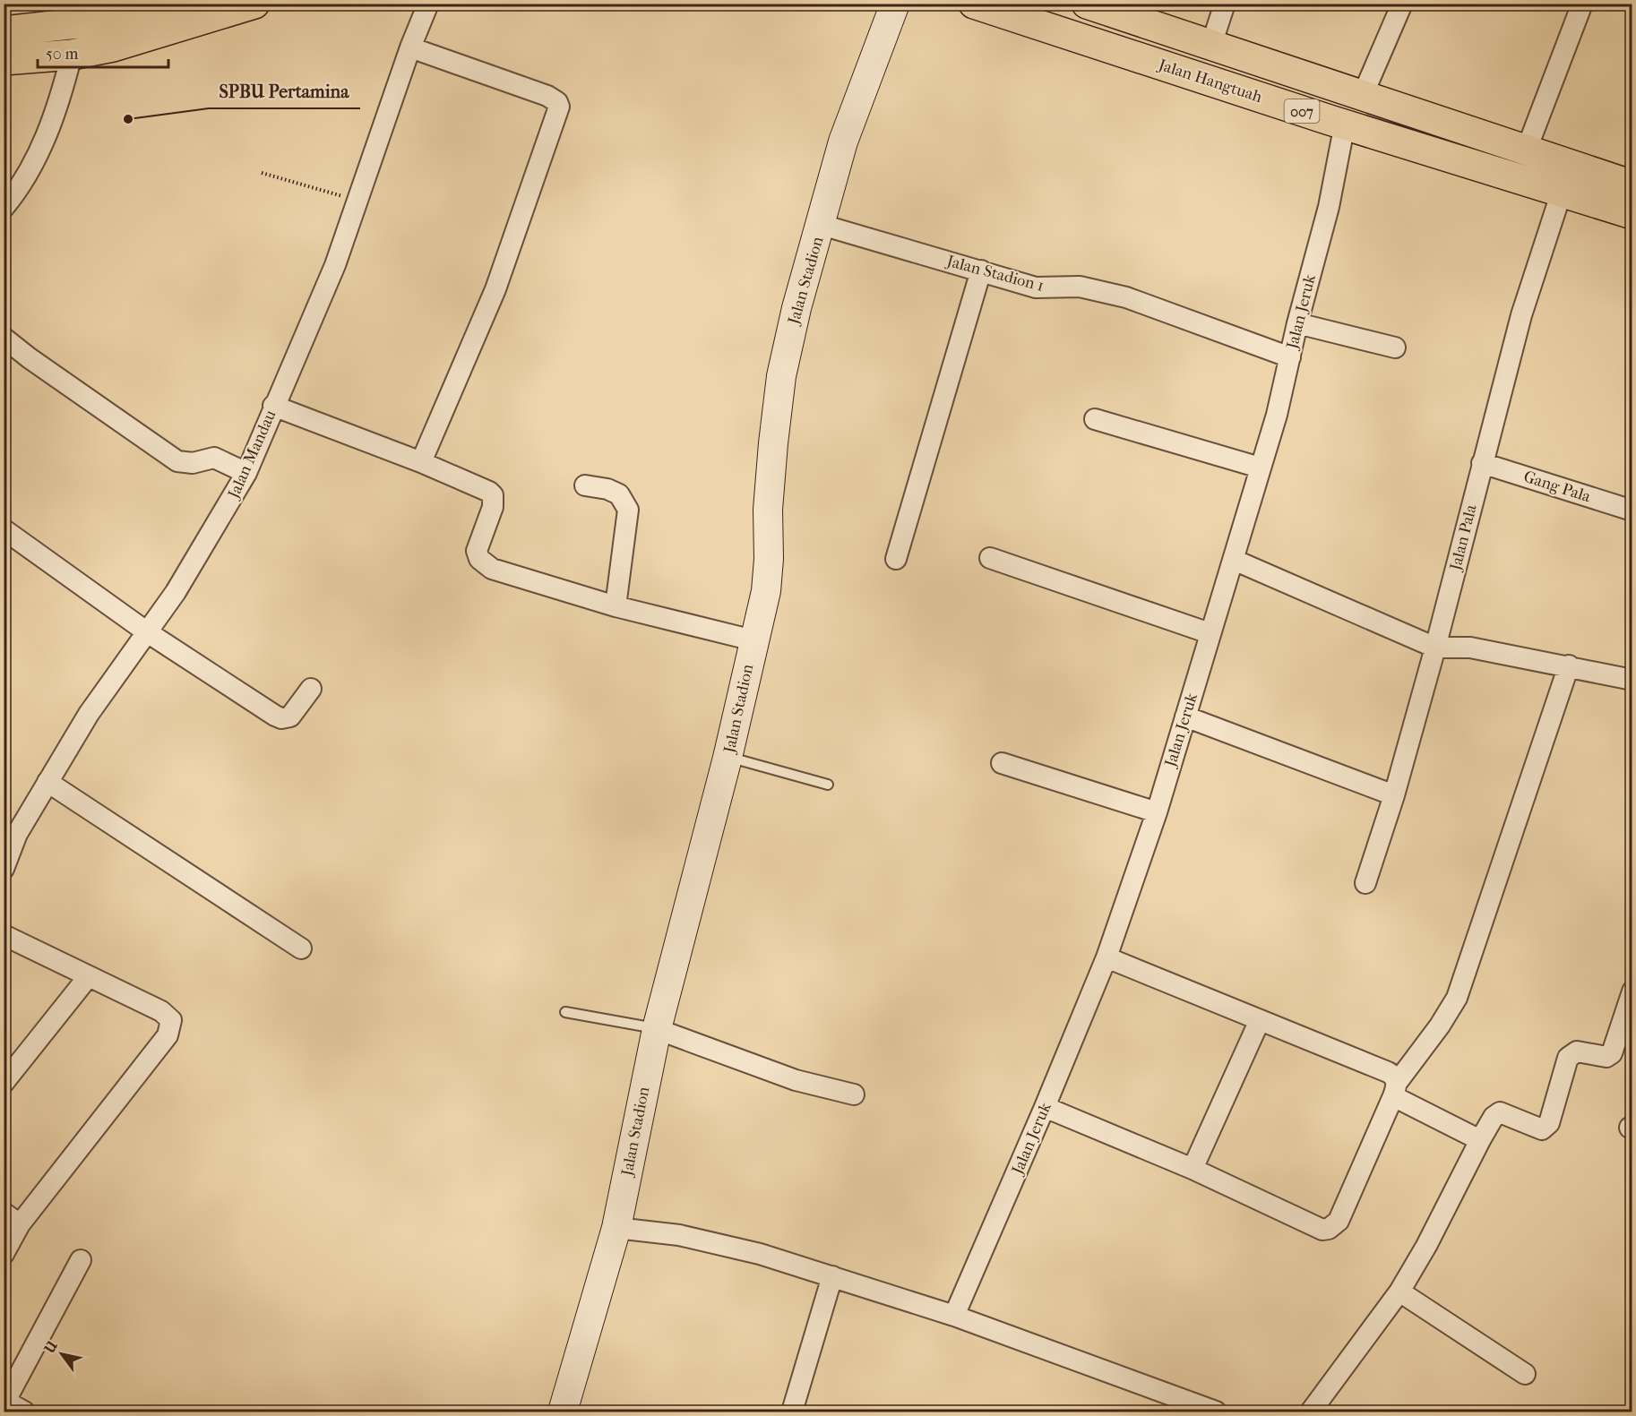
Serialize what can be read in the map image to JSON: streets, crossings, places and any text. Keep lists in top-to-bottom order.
{
  "streets": {
    "highway": ["Jalan Hangtuah", "007"],
    "street": [
      "Jalan Stadion 1",
      "Jalan Stadion",
      "Jalan Jeruk",
      "Jalan Mandau",
      "Gang Pala",
      "Jalan Pala"
    ]
  },
  "crossings": [
    ["Jalan Hangtuah", "Jalan Jeruk"],
    ["Jalan Hangtuah", "Jalan Pala"],
    ["Jalan Stadion 1", "Jalan Stadion"],
    ["Jalan Stadion 1", "Jalan Jeruk"],
    ["Gang Pala", "Jalan Pala"]
  ],
  "places": ["SPBU Pertamina"],
  "scale_bar": "50 m",
  "north": "top left"
}
